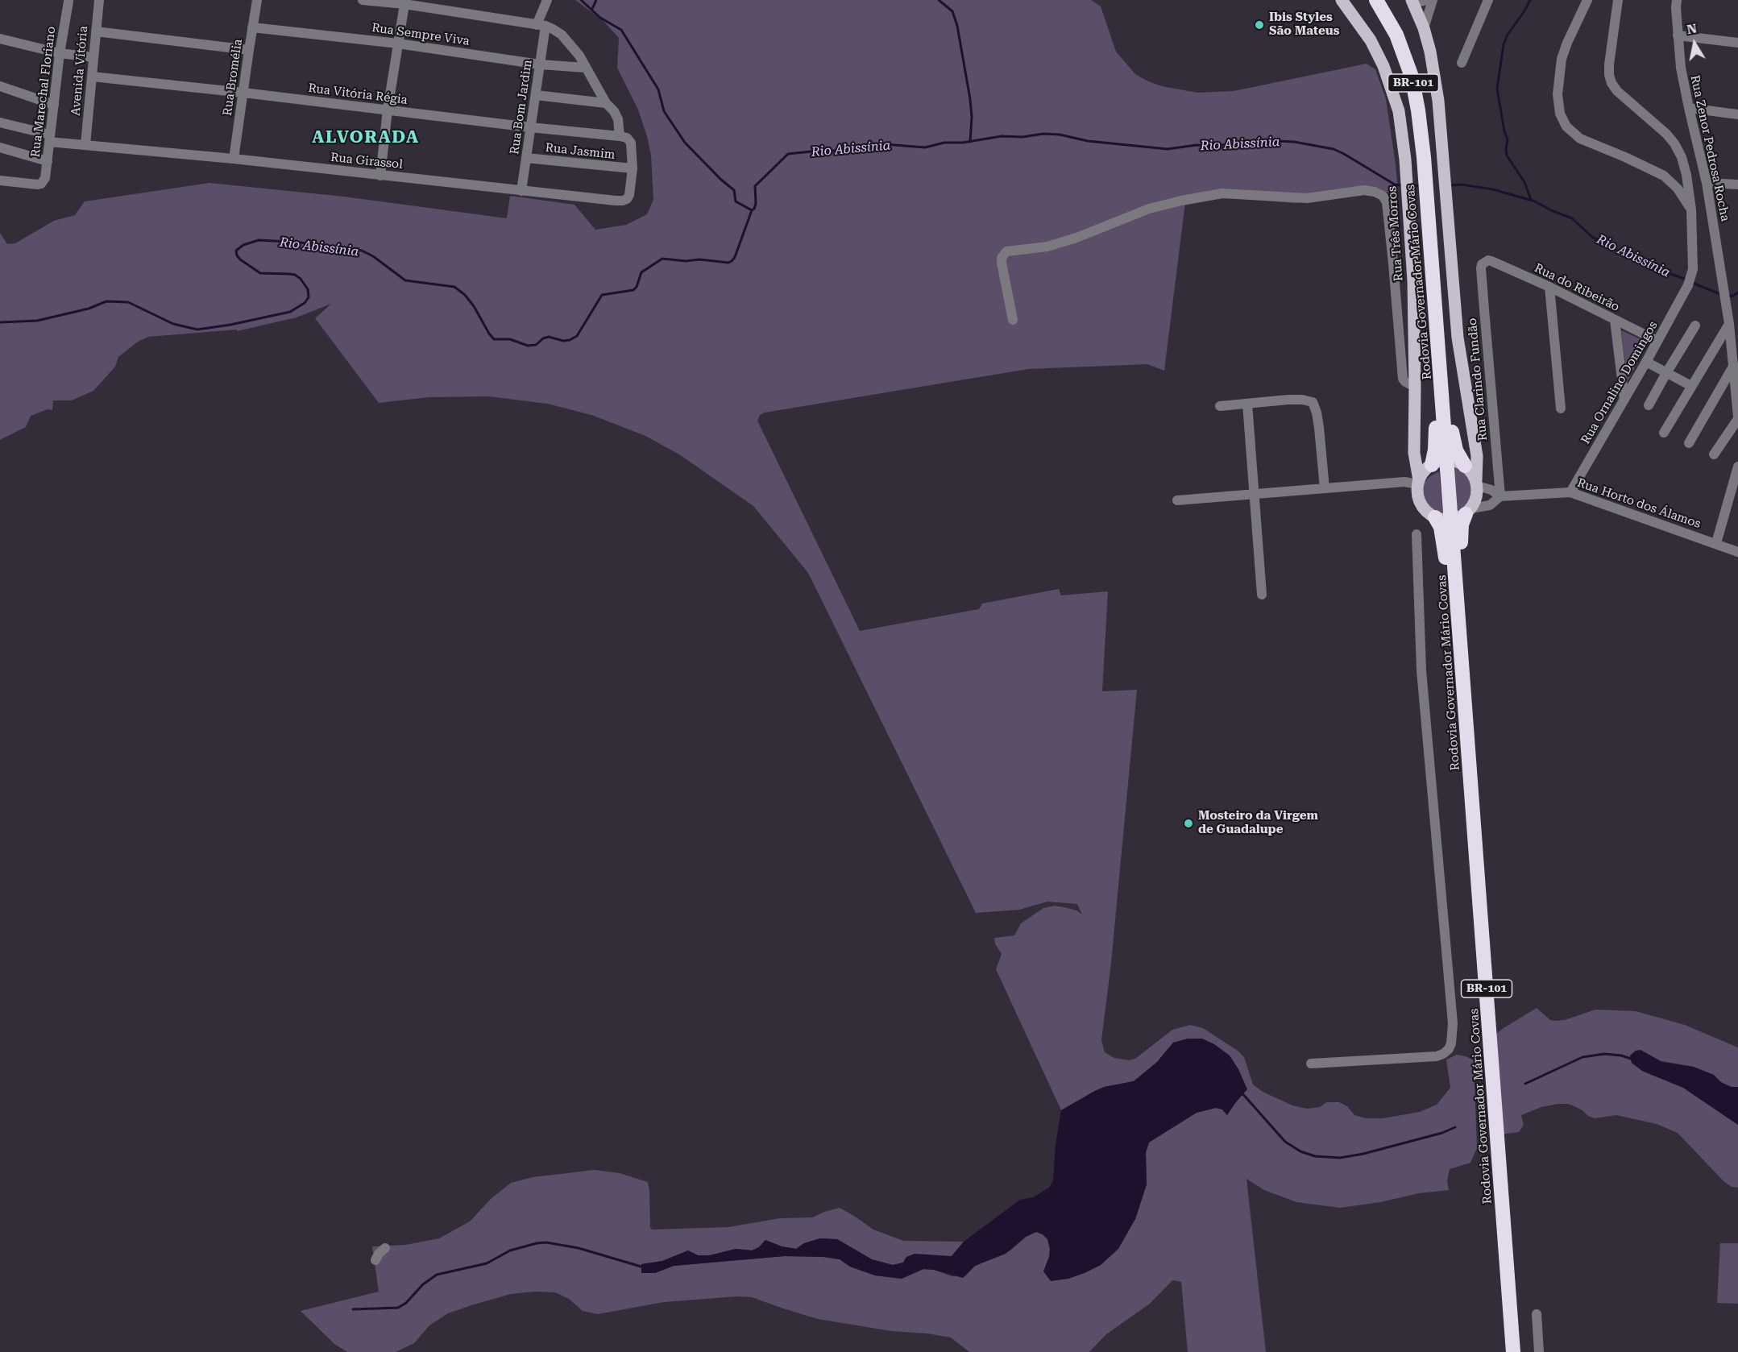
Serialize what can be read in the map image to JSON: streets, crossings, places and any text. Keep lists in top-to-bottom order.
{
  "streets": {
    "highway": ["BR-101", "Rodovia Governador Mário Covas"],
    "main road": ["Rua Três Morros"],
    "street": [
      "Rua Sempre Viva",
      "Avenida Vitória",
      "Rua Bromélia",
      "Rua Marechal Floriano",
      "Rua Vitória Régia",
      "Rua Bom Jardim",
      "Rua Zenor Pedrosa Rocha",
      "Rua Jasmim",
      "Rua Girassol",
      "Rua do Ribeirão",
      "Rua Clarindo Fundão",
      "Rua Ornalino Domingos",
      "Rua Horto dos Álamos"
    ]
  },
  "crossings": [
    ["Rua Sempre Viva", "Rua Bromélia"],
    ["Rua Sempre Viva", "Rua Bom Jardim"],
    ["Avenida Vitória", "Rua Vitória Régia"],
    ["Avenida Vitória", "Rua Girassol"],
    ["Rua Bromélia", "Rua Vitória Régia"],
    ["Rua Bromélia", "Rua Girassol"],
    ["Rua Marechal Floriano", "Rua Girassol"],
    ["Rua Vitória Régia", "Rua Bom Jardim"],
    ["Rua Bom Jardim", "Rua Jasmim"],
    ["Rua Bom Jardim", "Rua Girassol"],
    ["Rua Jasmim", "Rua Girassol"],
    ["Rua do Ribeirão", "Rua Clarindo Fundão"],
    ["Rua do Ribeirão", "Rua Ornalino Domingos"],
    ["Rua Clarindo Fundão", "Rua Horto dos Álamos"],
    ["Rua Ornalino Domingos", "Rua Horto dos Álamos"]
  ],
  "districts": ["ALVORADA"],
  "water": ["Rio Abissínia"],
  "places": ["Ibis Styles São Mateus", "Mosteiro da Virgem de Guadalupe"],
  "north": "top"
}
